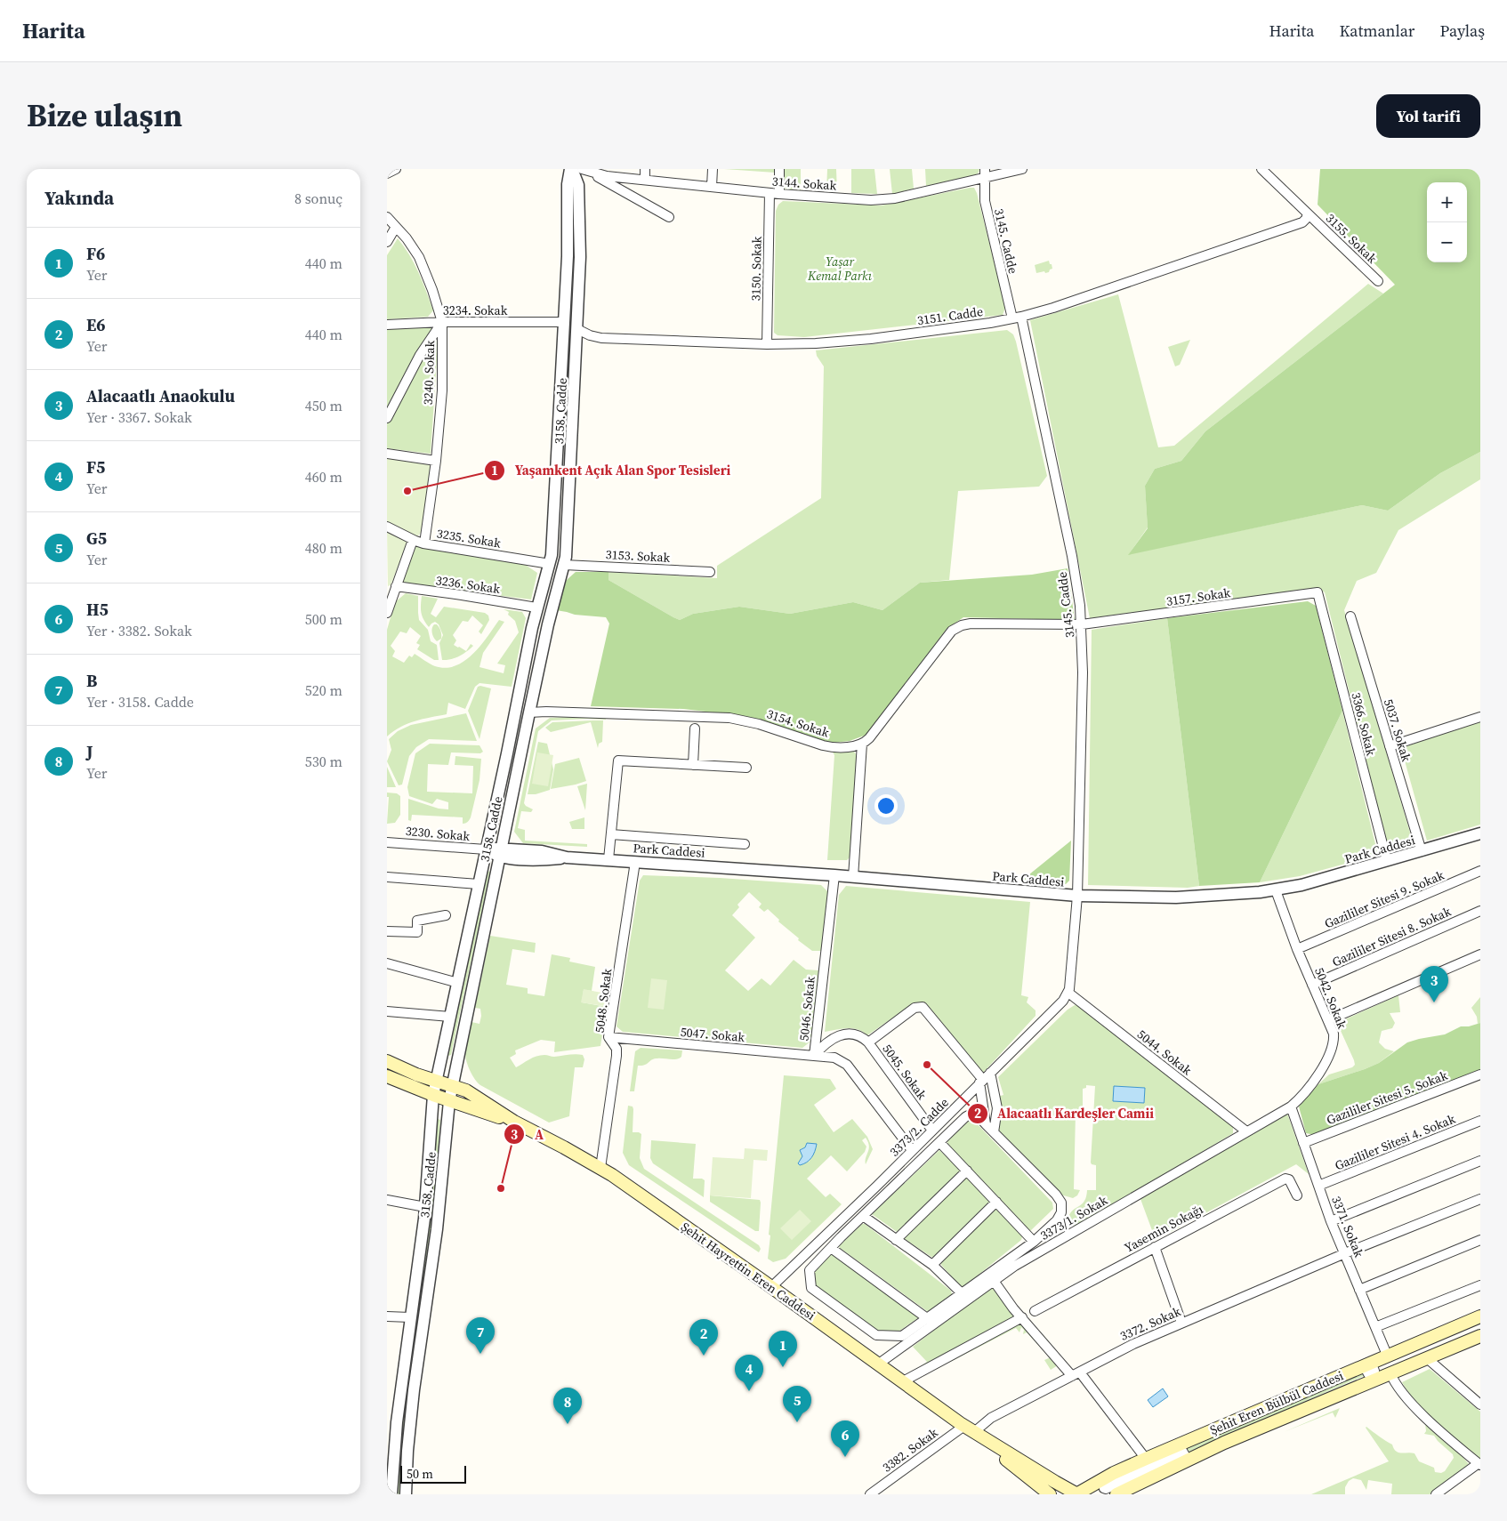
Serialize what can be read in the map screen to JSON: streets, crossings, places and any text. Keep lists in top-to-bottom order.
{
  "streets": {
    "main road": ["Şehit Hayrettin Eren Caddesi", "Şehit Eren Bülbül Caddesi"],
    "street": [
      "3144. Sokak",
      "3155. Sokak",
      "3145. Cadde",
      "3150. Sokak",
      "3234. Sokak",
      "3151. Cadde",
      "3240. Sokak",
      "3158. Cadde",
      "3235. Sokak",
      "3153. Sokak",
      "3236. Sokak",
      "3157. Sokak",
      "3154. Sokak",
      "3366. Sokak",
      "5037. Sokak",
      "3230. Sokak",
      "Park Caddesi",
      "Gazililer Sitesi 9. Sokak",
      "Gazililer Sitesi 8. Sokak",
      "5042. Sokak",
      "5048. Sokak",
      "5046. Sokak",
      "5047. Sokak",
      "5044. Sokak",
      "5045. Sokak",
      "Gazililer Sitesi 5. Sokak",
      "3373/2. Cadde",
      "Gazililer Sitesi 4. Sokak",
      "3373/1. Sokak",
      "3371. Sokak",
      "Yasemin Sokağı",
      "3372. Sokak",
      "3382. Sokak"
    ]
  },
  "crossings": [
    ["3144. Sokak", "3145. Cadde"],
    ["3144. Sokak", "3150. Sokak"],
    ["3155. Sokak", "3151. Cadde"],
    ["3145. Cadde", "3151. Cadde"],
    ["3145. Cadde", "3157. Sokak"],
    ["3145. Cadde", "Park Caddesi"],
    ["3150. Sokak", "3151. Cadde"],
    ["3234. Sokak", "3240. Sokak"],
    ["3234. Sokak", "3158. Cadde"],
    ["3151. Cadde", "3158. Cadde"],
    ["3240. Sokak", "3235. Sokak"],
    ["3158. Cadde", "3235. Sokak"],
    ["3158. Cadde", "3153. Sokak"],
    ["3158. Cadde", "3236. Sokak"],
    ["3158. Cadde", "3154. Sokak"],
    ["3158. Cadde", "3230. Sokak"],
    ["3158. Cadde", "Park Caddesi"],
    ["3158. Cadde", "Şehit Hayrettin Eren Caddesi"],
    ["3157. Sokak", "3366. Sokak"],
    ["3366. Sokak", "Park Caddesi"],
    ["5037. Sokak", "Park Caddesi"],
    ["3230. Sokak", "Park Caddesi"],
    ["Park Caddesi", "5042. Sokak"],
    ["Park Caddesi", "5048. Sokak"],
    ["Park Caddesi", "5046. Sokak"],
    ["Gazililer Sitesi 9. Sokak", "5042. Sokak"],
    ["Gazililer Sitesi 8. Sokak", "5042. Sokak"],
    ["5042. Sokak", "3373/1. Sokak"],
    ["5042. Sokak", "3371. Sokak"],
    ["5048. Sokak", "5047. Sokak"],
    ["5048. Sokak", "Şehit Hayrettin Eren Caddesi"],
    ["5046. Sokak", "5047. Sokak"],
    ["5046. Sokak", "5045. Sokak"],
    ["5046. Sokak", "3373/2. Cadde"],
    ["5047. Sokak", "5045. Sokak"],
    ["5044. Sokak", "3373/2. Cadde"],
    ["5044. Sokak", "3373/1. Sokak"],
    ["5045. Sokak", "3373/2. Cadde"],
    ["Gazililer Sitesi 5. Sokak", "3371. Sokak"],
    ["3373/2. Cadde", "Şehit Hayrettin Eren Caddesi"],
    ["Gazililer Sitesi 4. Sokak", "3371. Sokak"],
    ["3373/1. Sokak", "3371. Sokak"],
    ["3373/1. Sokak", "Şehit Hayrettin Eren Caddesi"],
    ["3371. Sokak", "3372. Sokak"],
    ["3371. Sokak", "Şehit Eren Bülbül Caddesi"],
    ["Şehit Hayrettin Eren Caddesi", "3372. Sokak"],
    ["Şehit Hayrettin Eren Caddesi", "Şehit Eren Bülbül Caddesi"],
    ["Şehit Hayrettin Eren Caddesi", "3382. Sokak"],
    ["3372. Sokak", "3382. Sokak"]
  ],
  "parks": ["Yaşar Kemal Parkı"],
  "places": ["Yaşamkent Açık Alan Spor Tesisleri", "Alacaatlı Kardeşler Camii", "A"],
  "scale_bar": "50 m",
  "page": {
    "header": "Harita",
    "nav": ["Harita", "Katmanlar", "Paylaş"],
    "title": "Bize ulaşın",
    "buttons": "Yol tarifi",
    "heading": ["Yakında", "8 sonuç"],
    "map_buttons": ["+", "−"],
    "list": [
      {
        "mark": "1",
        "name": "F6",
        "note": "Yer",
        "value": "440 m"
      },
      {
        "mark": "2",
        "name": "E6",
        "note": "Yer",
        "value": "440 m"
      },
      {
        "mark": "3",
        "name": "Alacaatlı Anaokulu",
        "note": "Yer · 3367. Sokak",
        "value": "450 m"
      },
      {
        "mark": "4",
        "name": "F5",
        "note": "Yer",
        "value": "460 m"
      },
      {
        "mark": "5",
        "name": "G5",
        "note": "Yer",
        "value": "480 m"
      },
      {
        "mark": "6",
        "name": "H5",
        "note": "Yer · 3382. Sokak",
        "value": "500 m"
      },
      {
        "mark": "7",
        "name": "B",
        "note": "Yer · 3158. Cadde",
        "value": "520 m"
      },
      {
        "mark": "8",
        "name": "J",
        "note": "Yer",
        "value": "530 m"
      }
    ],
    "pins": [
      "3",
      "7",
      "2",
      "1",
      "4",
      "5",
      "8",
      "6"
    ],
    "scale": "50 m"
  }
}
